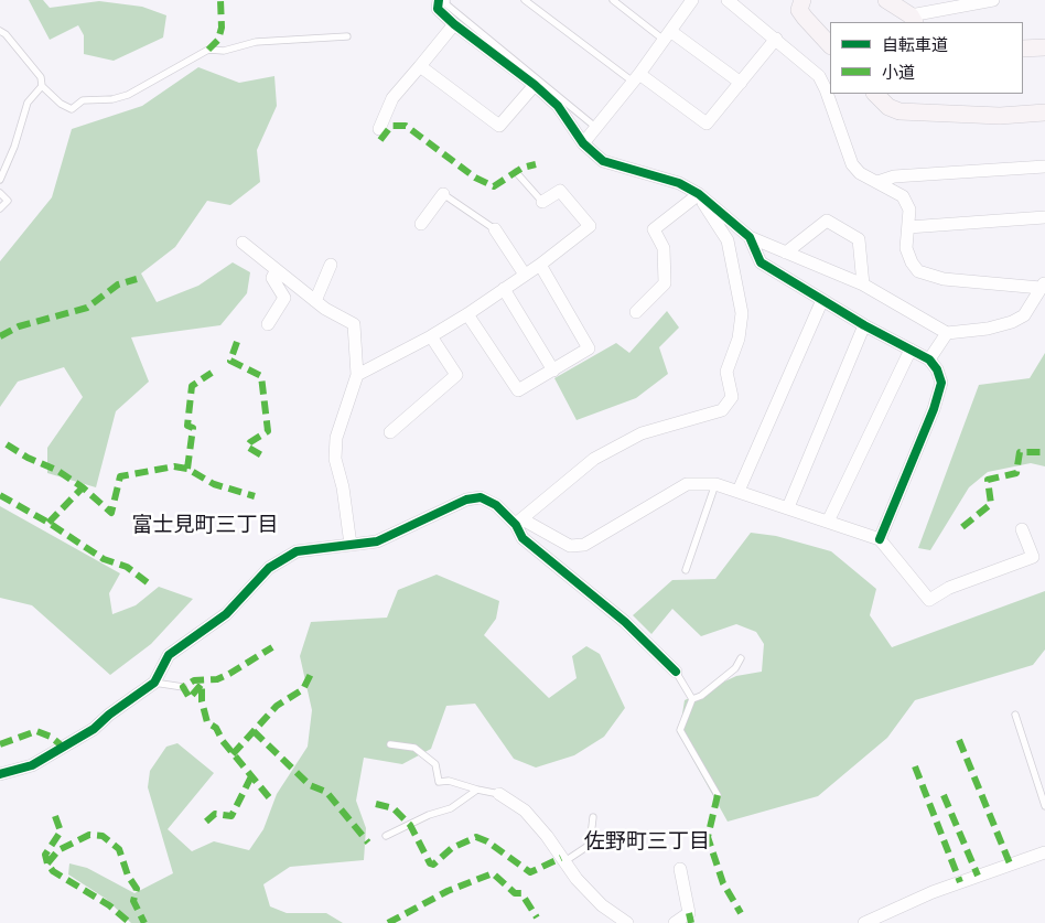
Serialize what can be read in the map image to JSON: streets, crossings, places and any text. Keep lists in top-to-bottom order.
{
  "districts": ["富士見町三丁目", "佐野町三丁目"],
  "legend": ["自転車道", "小道"]
}
